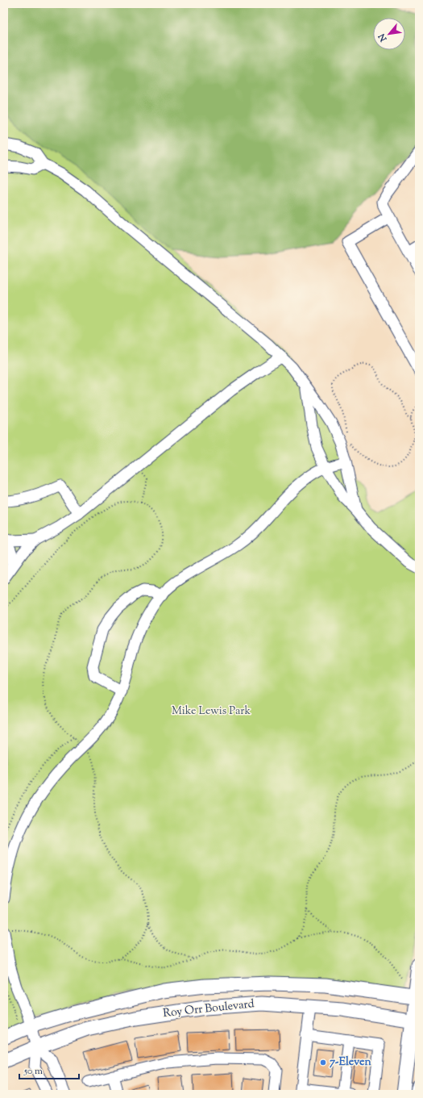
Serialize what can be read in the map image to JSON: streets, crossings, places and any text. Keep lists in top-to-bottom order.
{
  "streets": {
    "main road": ["Roy Orr Boulevard"]
  },
  "parks": ["Mike Lewis Park"],
  "places": ["7-Eleven"],
  "scale_bar": "50 m",
  "north": "bottom left"
}
